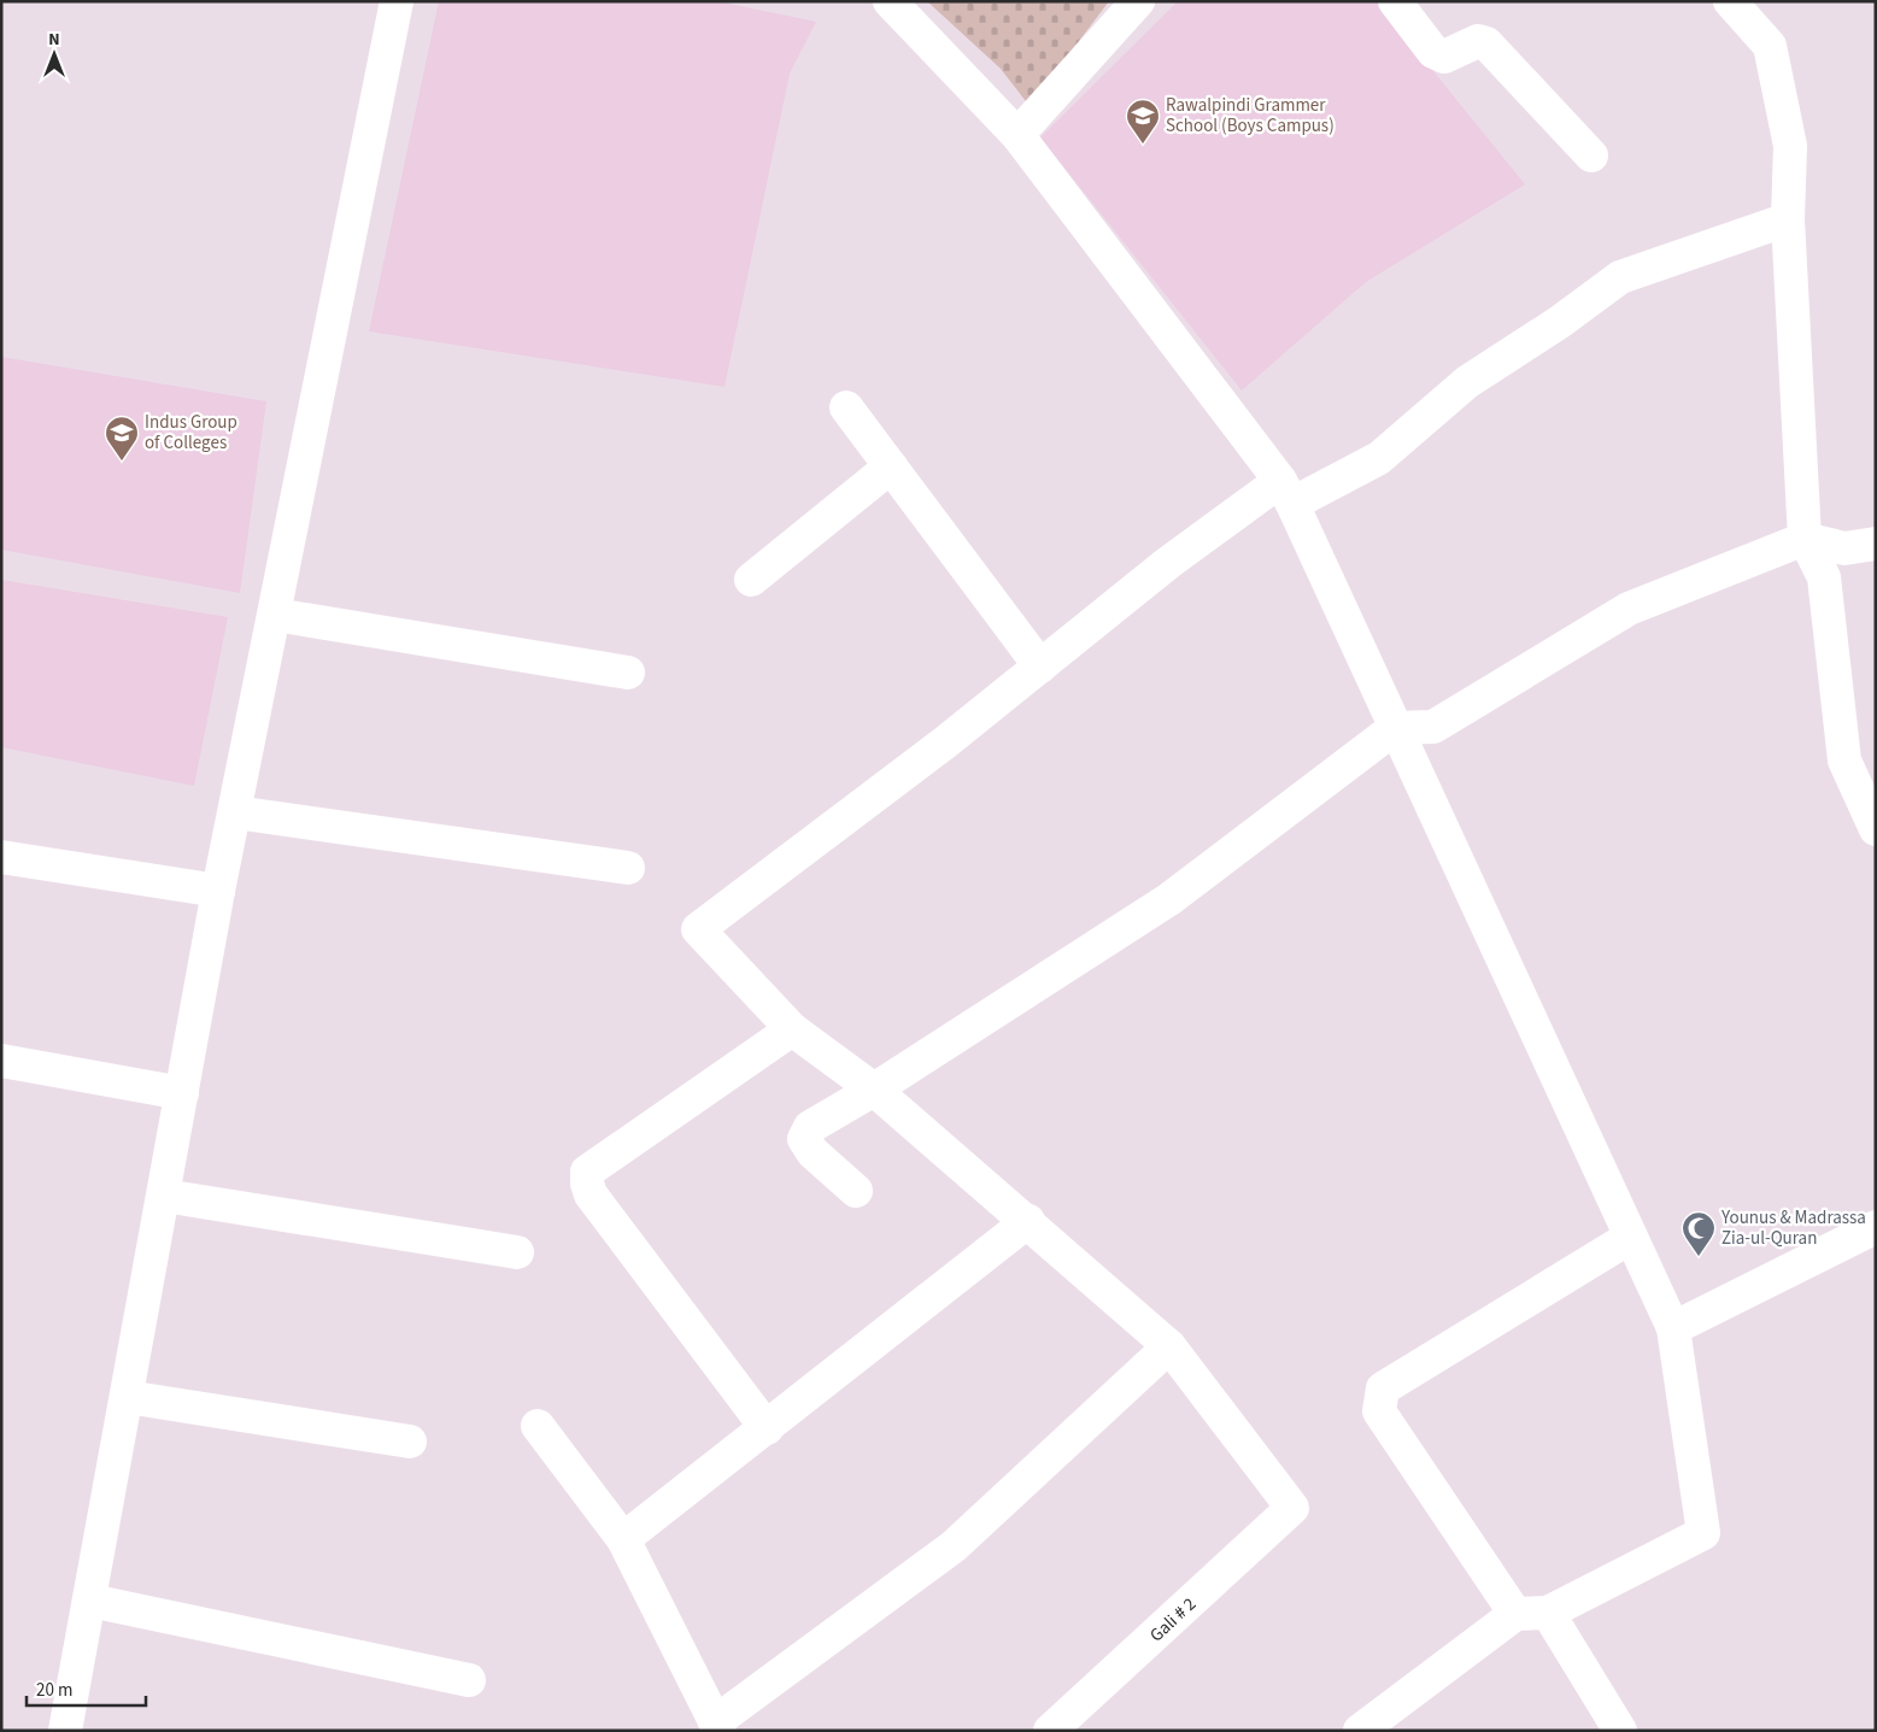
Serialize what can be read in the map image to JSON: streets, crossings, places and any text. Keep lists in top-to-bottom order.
{
  "streets": {
    "street": ["Gali # 2"]
  },
  "places": {
    "school or university": ["Rawalpindi Grammer School (Boys Campus)", "Indus Group of Colleges"],
    "mosque": ["Younus & Madrassa Zia-ul-Quran"]
  },
  "scale_bar": "20 m",
  "north": "top"
}
